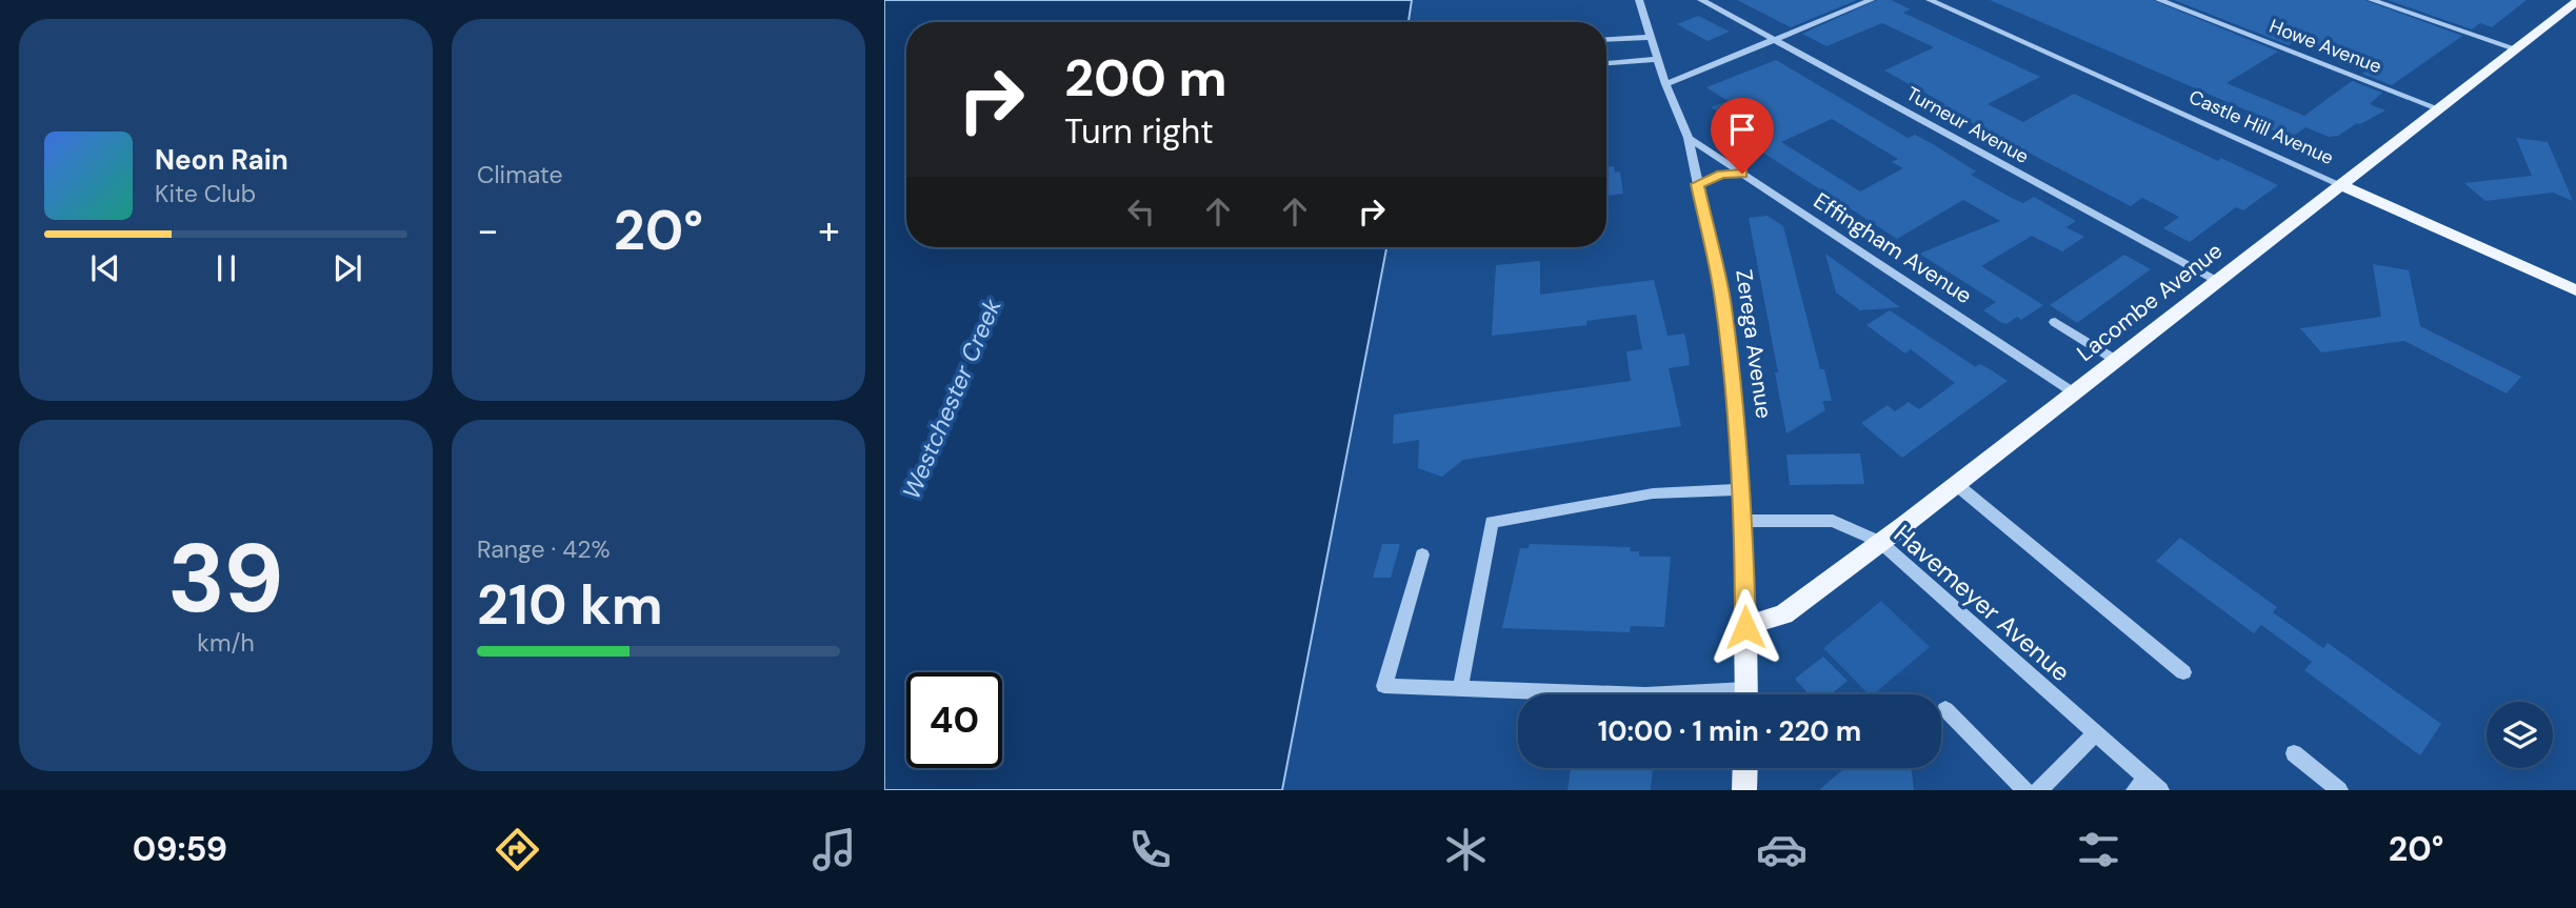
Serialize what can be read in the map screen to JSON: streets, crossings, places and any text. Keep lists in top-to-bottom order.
{
  "streets": {
    "main road": ["Castle Hill Avenue", "Lacombe Avenue", "Zerega Avenue"],
    "street": [
      "Howe Avenue",
      "Turneur Avenue",
      "Effingham Avenue",
      "Havemeyer Avenue"
    ]
  },
  "crossings": [
    ["Howe Avenue", "Lacombe Avenue"],
    ["Turneur Avenue", "Lacombe Avenue"],
    ["Castle Hill Avenue", "Lacombe Avenue"],
    ["Effingham Avenue", "Lacombe Avenue"],
    ["Effingham Avenue", "Zerega Avenue"],
    ["Lacombe Avenue", "Zerega Avenue"],
    ["Lacombe Avenue", "Havemeyer Avenue"],
    ["Zerega Avenue", "Havemeyer Avenue"]
  ],
  "water": ["Westchester Creek"],
  "page": {
    "tile": [
      "Climate",
      ["39", "km/h"],
      ["Range · 42%", "210 km"]
    ],
    "turn": ["200 m", "Turn right"],
    "song": ["Neon Rain", "Kite Club"],
    "heat": ["−", "20°", "+"],
    "limit": "40",
    "trip": "10:00 · 1 min · 220 m",
    "tabs": ["09:59", "20°"]
  }
}
